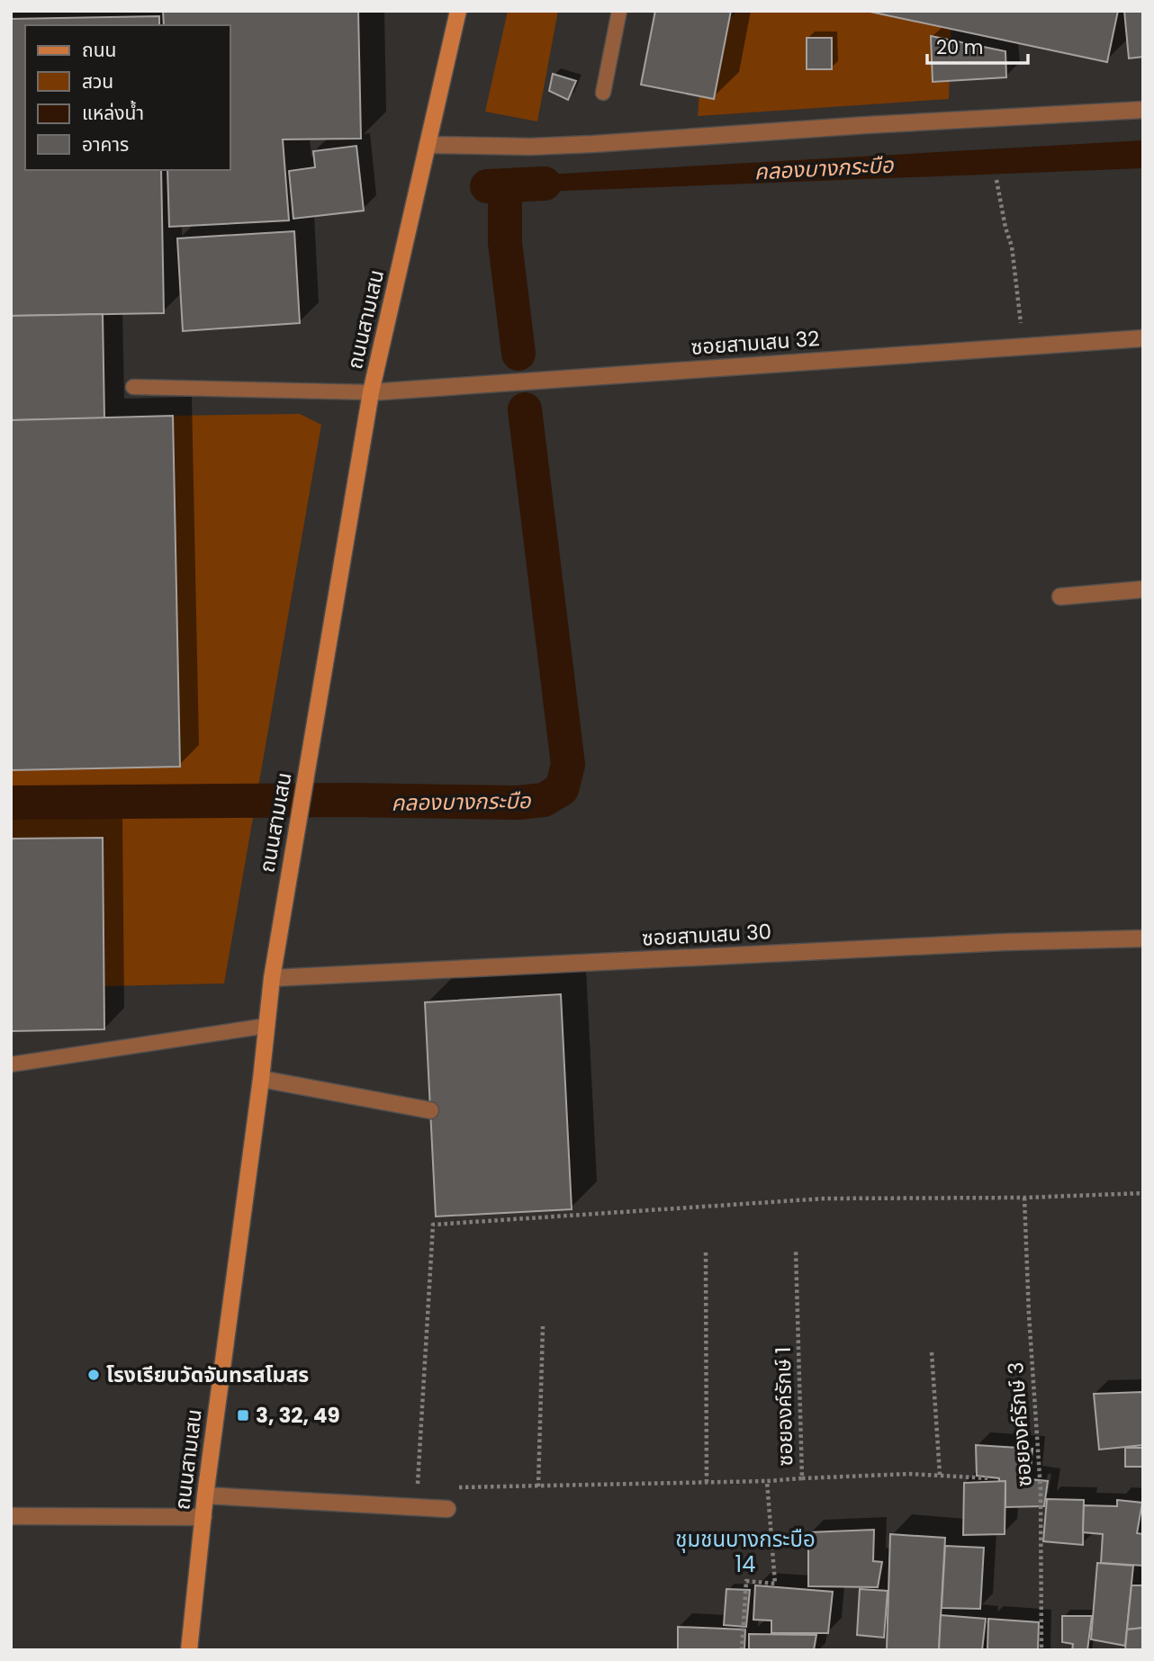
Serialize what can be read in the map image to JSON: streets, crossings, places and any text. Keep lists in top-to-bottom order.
{
  "streets": {
    "main road": ["ถนนสามเสน"],
    "street": ["ซอยสามเสน 32", "ซอยสามเสน 30"],
    "path": ["ซอยองค์รักษ์ 1", "ซอยองค์รักษ์ 3"]
  },
  "crossings": [
    ["ถนนสามเสน", "ซอยสามเสน 32"],
    ["ถนนสามเสน", "ซอยสามเสน 30"]
  ],
  "districts": ["ชุมชนบางกระบือ 14"],
  "water": ["คลองบางกระบือ"],
  "places": {
    "other": ["โรงเรียนวัดจันทรสโมสร"],
    "transit": ["3, 32, 49"]
  },
  "legend": [
    "ถนน",
    "สวน",
    "แหล่งน้ำ",
    "อาคาร"
  ],
  "scale_bar": "20 m"
}
